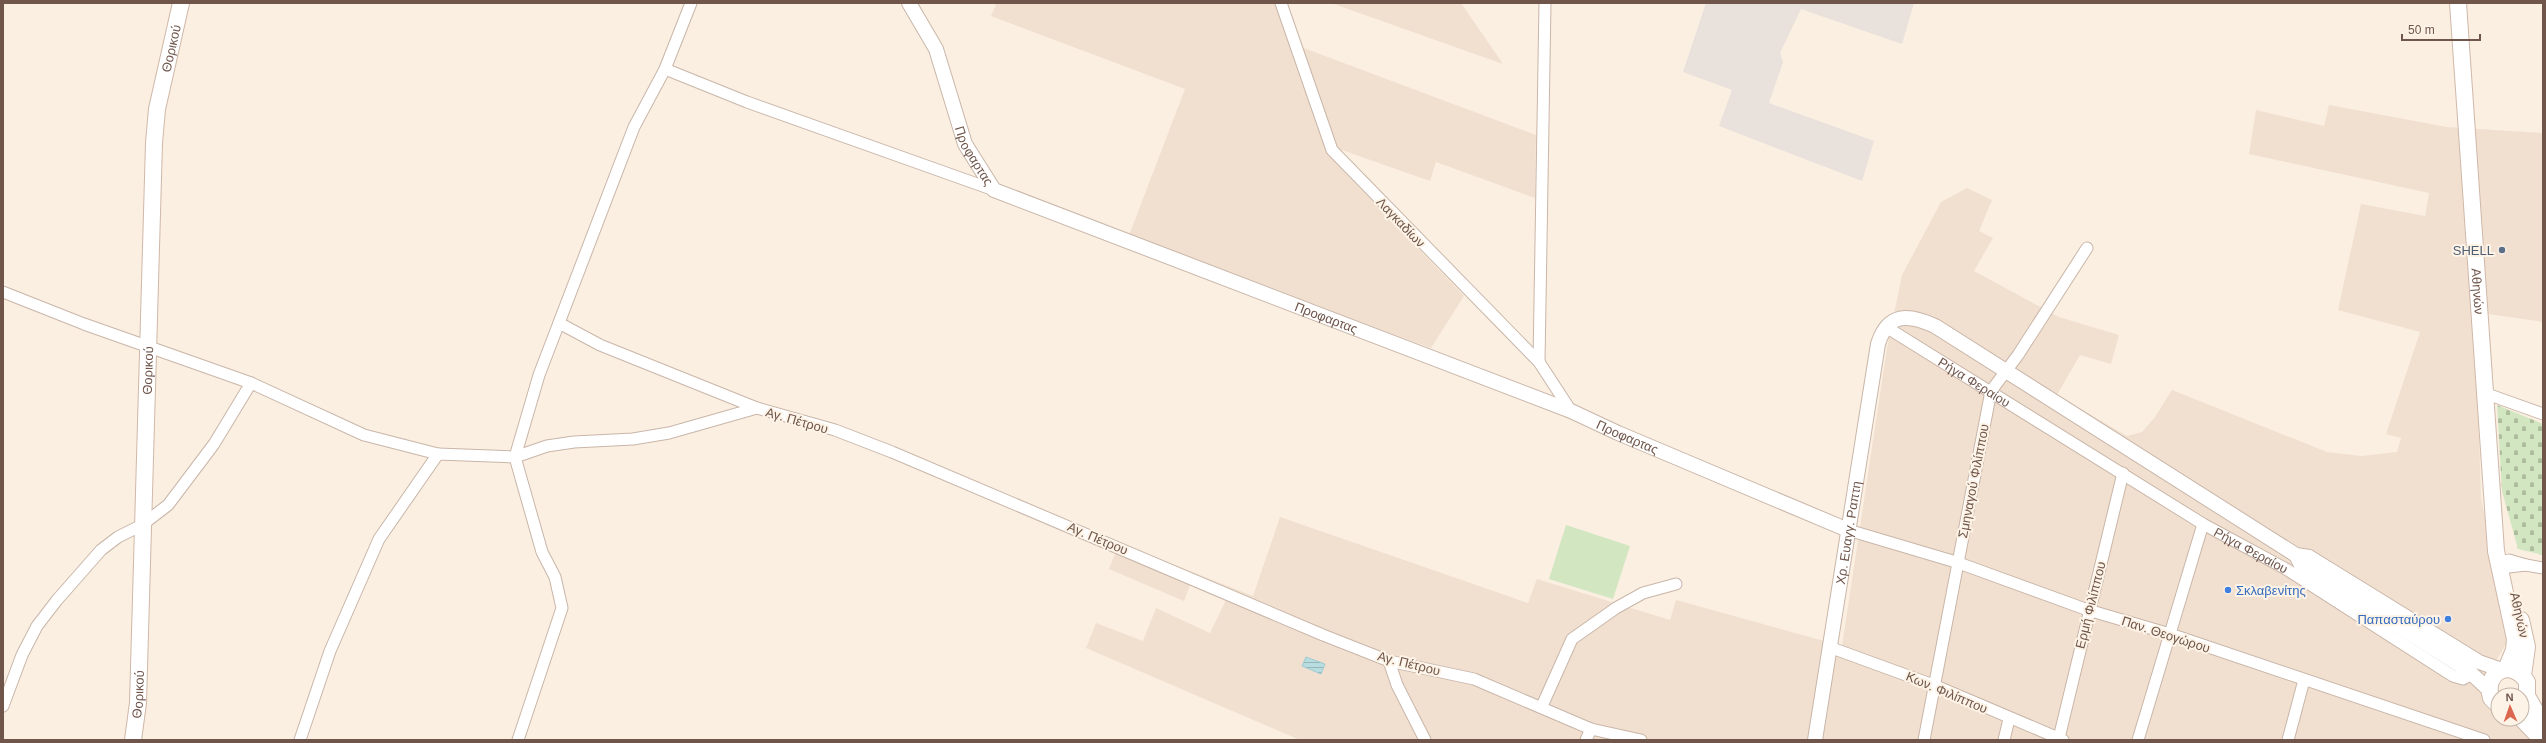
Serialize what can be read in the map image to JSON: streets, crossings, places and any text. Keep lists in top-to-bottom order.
{
  "streets": {
    "main road": ["Θορικού", "Αθηνών"],
    "street": [
      "Προφαρτας",
      "Λαγκαδίων",
      "Ρήγα Φεραίου",
      "Αγ. Πέτρου",
      "Σμηναγού Φιλίππου",
      "Χρ. Ευαγγ. Ραπτη",
      "Ερμή Φιλίππου",
      "Παν. Θεογώρου",
      "Κων. Φιλίππου"
    ]
  },
  "crossings": [
    ["Προφαρτας", "Λαγκαδίων"],
    ["Προφαρτας", "Χρ. Ευαγγ. Ραπτη"],
    ["Προφαρτας", "Παν. Θεογώρου"],
    ["Αθηνών", "Ρήγα Φεραίου"],
    ["Ρήγα Φεραίου", "Σμηναγού Φιλίππου"],
    ["Ρήγα Φεραίου", "Χρ. Ευαγγ. Ραπτη"],
    ["Ρήγα Φεραίου", "Ερμή Φιλίππου"],
    ["Σμηναγού Φιλίππου", "Παν. Θεογώρου"],
    ["Σμηναγού Φιλίππου", "Κων. Φιλίππου"],
    ["Χρ. Ευαγγ. Ραπτη", "Παν. Θεογώρου"],
    ["Χρ. Ευαγγ. Ραπτη", "Κων. Φιλίππου"],
    ["Ερμή Φιλίππου", "Παν. Θεογώρου"],
    ["Ερμή Φιλίππου", "Κων. Φιλίππου"]
  ],
  "places": ["SHELL", "Σκλαβενίτης", "Παπασταύρου"],
  "scale_bar": "50 m",
  "north": "top"
}
